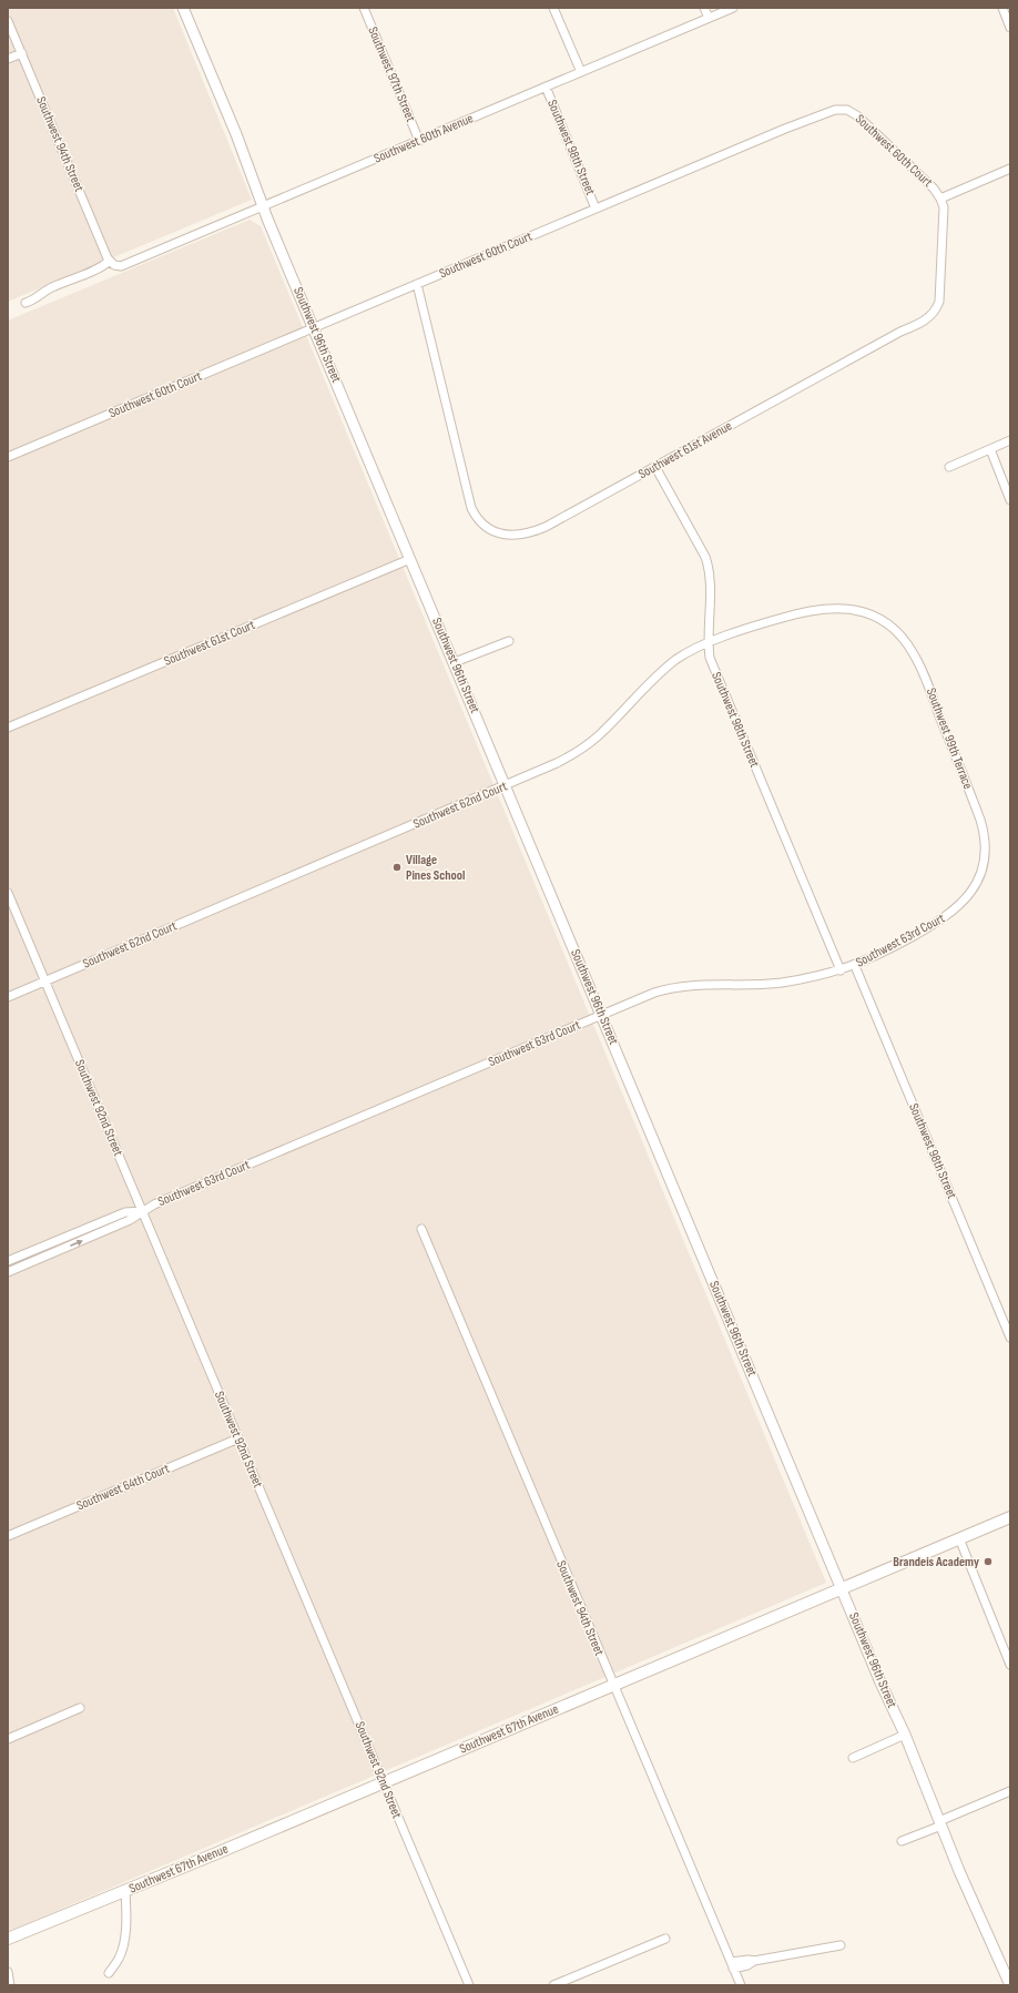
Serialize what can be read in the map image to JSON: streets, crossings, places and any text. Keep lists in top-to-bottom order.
{
  "streets": {
    "main road": ["Southwest 67th Avenue"],
    "street": [
      "Southwest 97th Street",
      "Southwest 60th Avenue",
      "Southwest 94th Street",
      "Southwest 98th Street",
      "Southwest 60th Court",
      "Southwest 96th Street",
      "Southwest 61st Avenue",
      "Southwest 61st Court",
      "Southwest 99th Terrace",
      "Southwest 62nd Court",
      "Southwest 63rd Court",
      "Southwest 92nd Street",
      "Southwest 64th Court"
    ]
  },
  "crossings": [
    ["Southwest 97th Street", "Southwest 60th Avenue"],
    ["Southwest 60th Avenue", "Southwest 94th Street"],
    ["Southwest 60th Avenue", "Southwest 98th Street"],
    ["Southwest 60th Avenue", "Southwest 96th Street"],
    ["Southwest 94th Street", "Southwest 67th Avenue"],
    ["Southwest 98th Street", "Southwest 60th Court"],
    ["Southwest 98th Street", "Southwest 61st Avenue"],
    ["Southwest 98th Street", "Southwest 62nd Court"],
    ["Southwest 98th Street", "Southwest 63rd Court"],
    ["Southwest 60th Court", "Southwest 96th Street"],
    ["Southwest 60th Court", "Southwest 61st Avenue"],
    ["Southwest 96th Street", "Southwest 61st Court"],
    ["Southwest 96th Street", "Southwest 62nd Court"],
    ["Southwest 96th Street", "Southwest 63rd Court"],
    ["Southwest 96th Street", "Southwest 67th Avenue"],
    ["Southwest 99th Terrace", "Southwest 62nd Court"],
    ["Southwest 99th Terrace", "Southwest 63rd Court"],
    ["Southwest 62nd Court", "Southwest 92nd Street"],
    ["Southwest 63rd Court", "Southwest 92nd Street"],
    ["Southwest 92nd Street", "Southwest 64th Court"],
    ["Southwest 92nd Street", "Southwest 67th Avenue"]
  ],
  "places": ["Village Pines School", "Brandeis Academy"]
}
